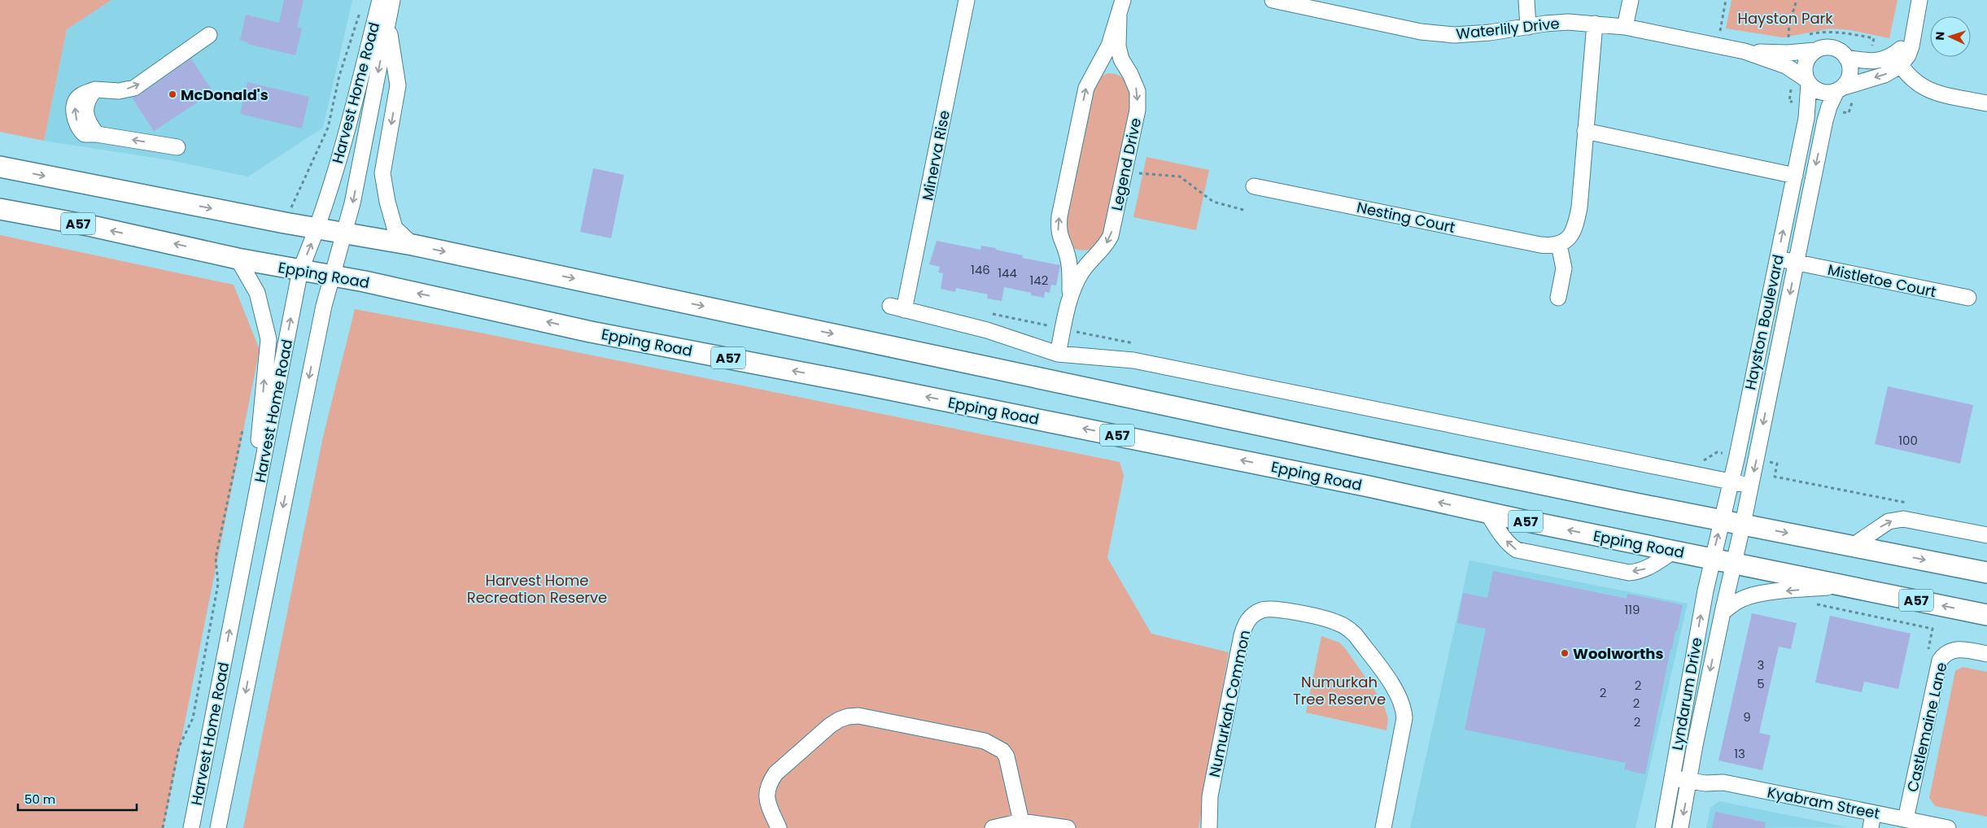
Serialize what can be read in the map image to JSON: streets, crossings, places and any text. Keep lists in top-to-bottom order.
{
  "streets": {
    "main road": ["A57", "Epping Road"],
    "street": [
      "Waterlily Drive",
      "Harvest Home Road",
      "Minerva Rise",
      "Legend Drive",
      "Nesting Court",
      "Mistletoe Court",
      "Hayston Boulevard",
      "Lyndarum Drive",
      "Numurkah Common",
      "Castlemaine Lane",
      "Kyabram Street"
    ]
  },
  "crossings": [
    ["Waterlily Drive", "Hayston Boulevard"],
    ["Harvest Home Road", "Epping Road"],
    ["Minerva Rise", "Legend Drive"],
    ["Epping Road", "Hayston Boulevard"],
    ["Epping Road", "Lyndarum Drive"],
    ["Mistletoe Court", "Hayston Boulevard"],
    ["Hayston Boulevard", "Lyndarum Drive"],
    ["Lyndarum Drive", "Kyabram Street"],
    ["Castlemaine Lane", "Kyabram Street"]
  ],
  "parks": ["Hayston Park", "Harvest Home Recreation Reserve", "Numurkah Tree Reserve"],
  "places": ["McDonald's", "Woolworths"],
  "house_numbers": [
    "146",
    "144",
    "142",
    "100",
    "119",
    "3",
    "5",
    "2",
    "2",
    "2",
    "9",
    "2",
    "13"
  ],
  "scale_bar": "50 m",
  "north": "left"
}
